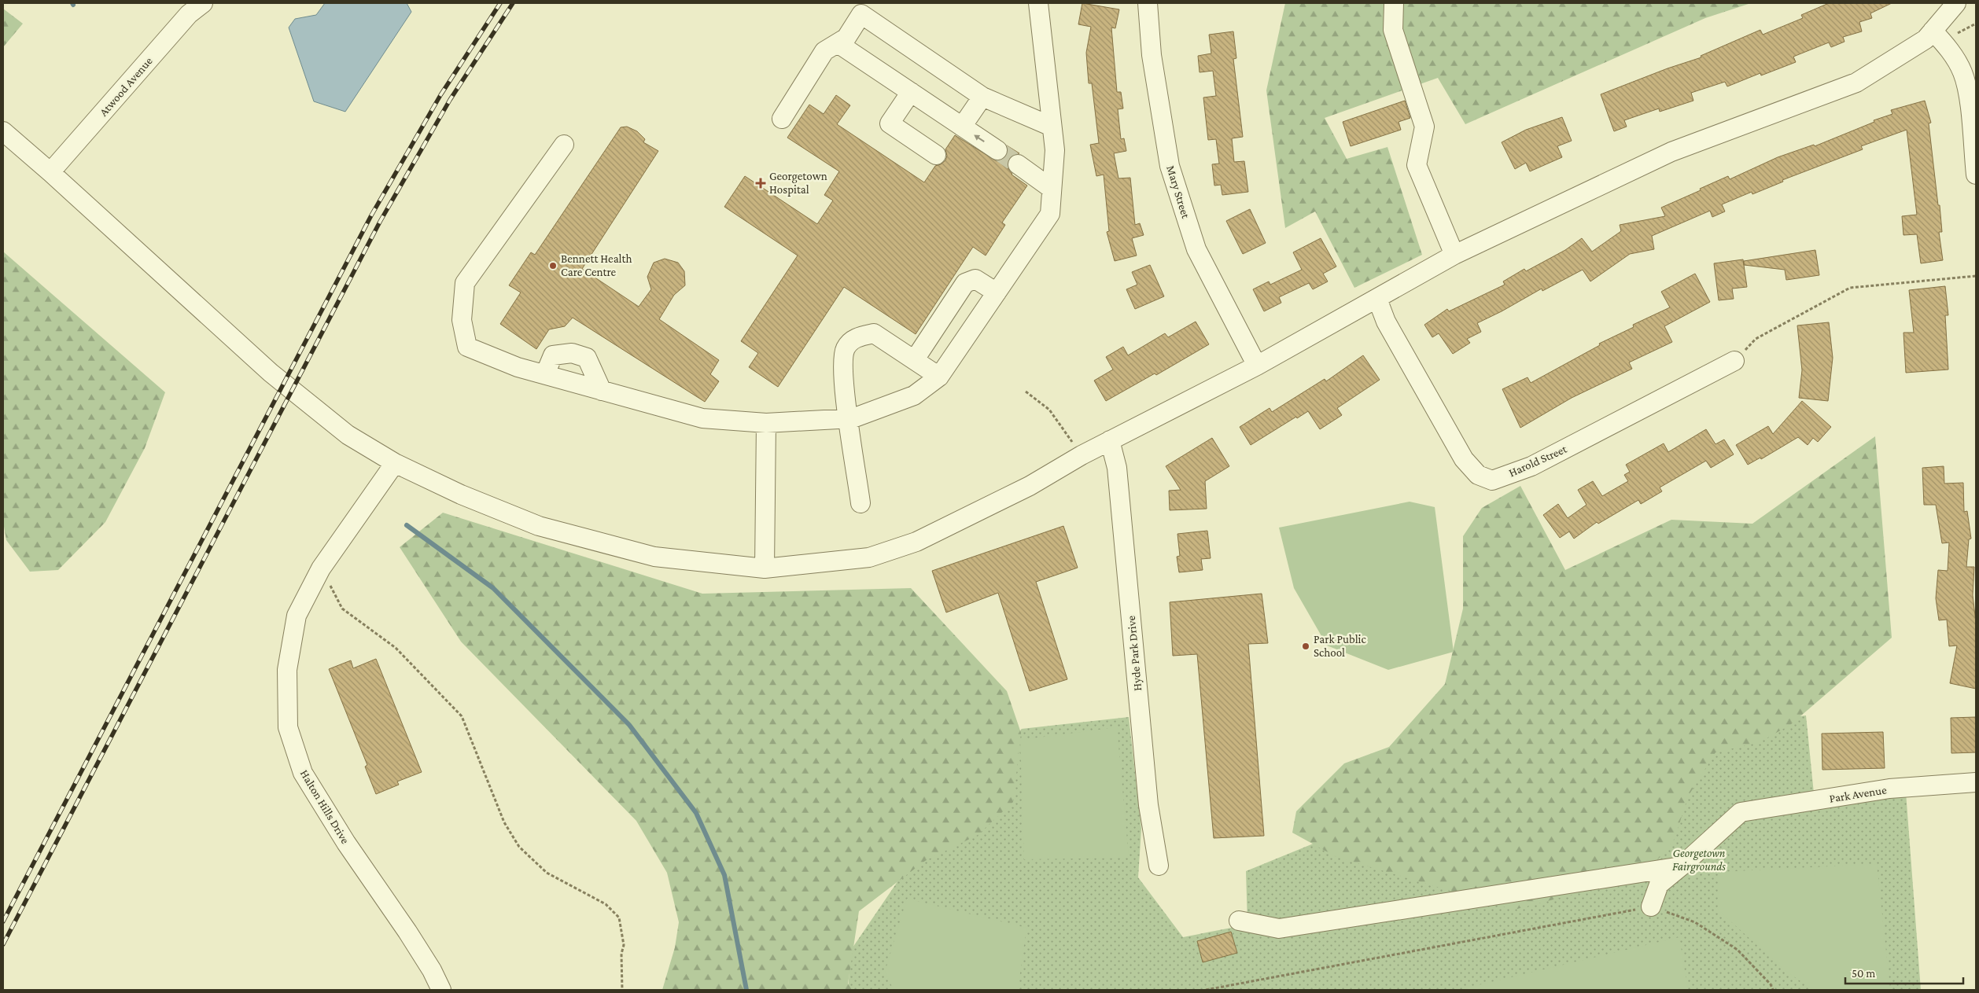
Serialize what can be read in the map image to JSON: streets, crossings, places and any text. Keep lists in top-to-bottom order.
{
  "streets": {
    "street": [
      "Atwood Avenue",
      "Mary Street",
      "Harold Street",
      "Hyde Park Drive",
      "Park Avenue",
      "Halton Hills Drive"
    ]
  },
  "parks": ["Georgetown Fairgrounds"],
  "places": {
    "health": ["Georgetown Hospital"],
    "other": ["Bennett Health Care Centre", "Park Public School"]
  },
  "scale_bar": "50 m"
}
